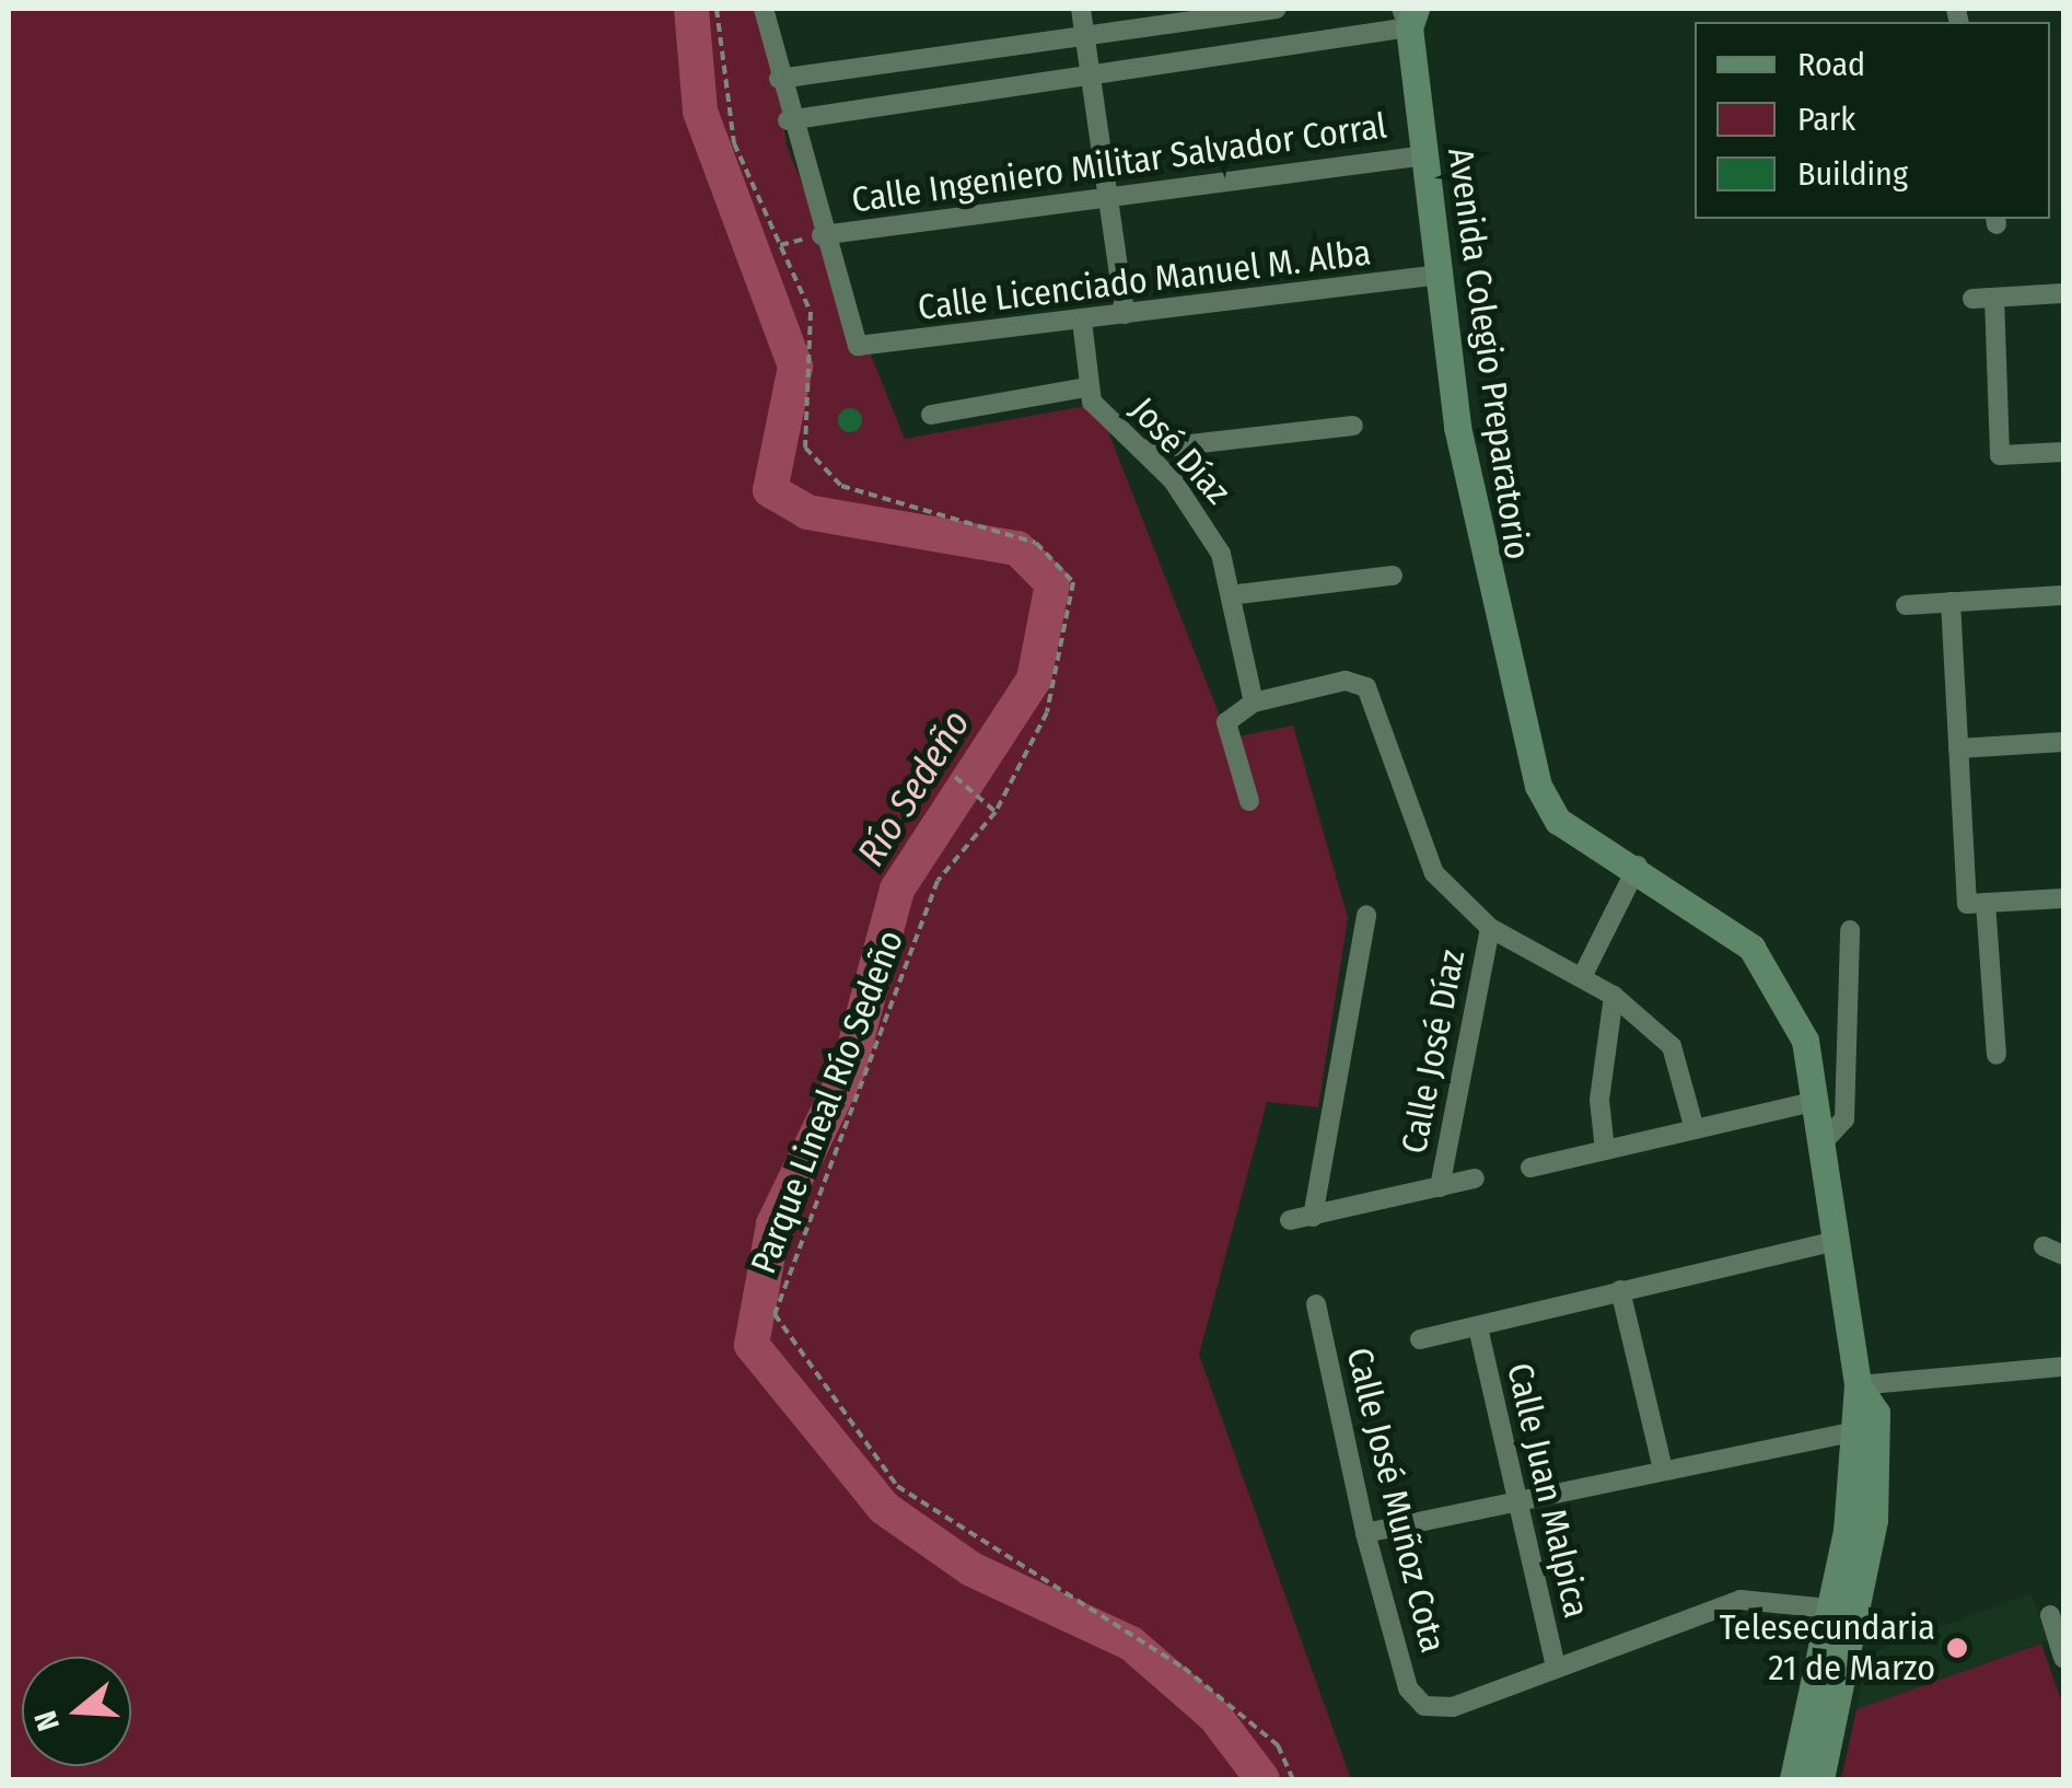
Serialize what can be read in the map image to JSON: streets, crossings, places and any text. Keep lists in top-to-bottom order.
{
  "streets": {
    "street": [
      "Calle Ingeniero Militar Salvador Corral",
      "Calle Licenciado Manuel M. Alba",
      "Avenida Colegio Preparatorio",
      "José Díaz",
      "Calle José Díaz",
      "Calle Juan Malpica",
      "Calle José Muñoz Cota"
    ],
    "path": ["Parque Lineal Río Sedeño"]
  },
  "crossings": [
    ["Calle Ingeniero Militar Salvador Corral", "Calle Licenciado Manuel M. Alba"],
    ["Calle Ingeniero Militar Salvador Corral", "Avenida Colegio Preparatorio"],
    ["Calle Licenciado Manuel M. Alba", "Avenida Colegio Preparatorio"],
    ["Calle Licenciado Manuel M. Alba", "José Díaz"],
    ["José Díaz", "Calle José Díaz"],
    ["Calle Juan Malpica", "Calle José Muñoz Cota"]
  ],
  "water": ["Río Sedeño"],
  "places": ["Telesecundaria 21 de Marzo"],
  "legend": ["Road", "Park", "Building"],
  "north": "left"
}
